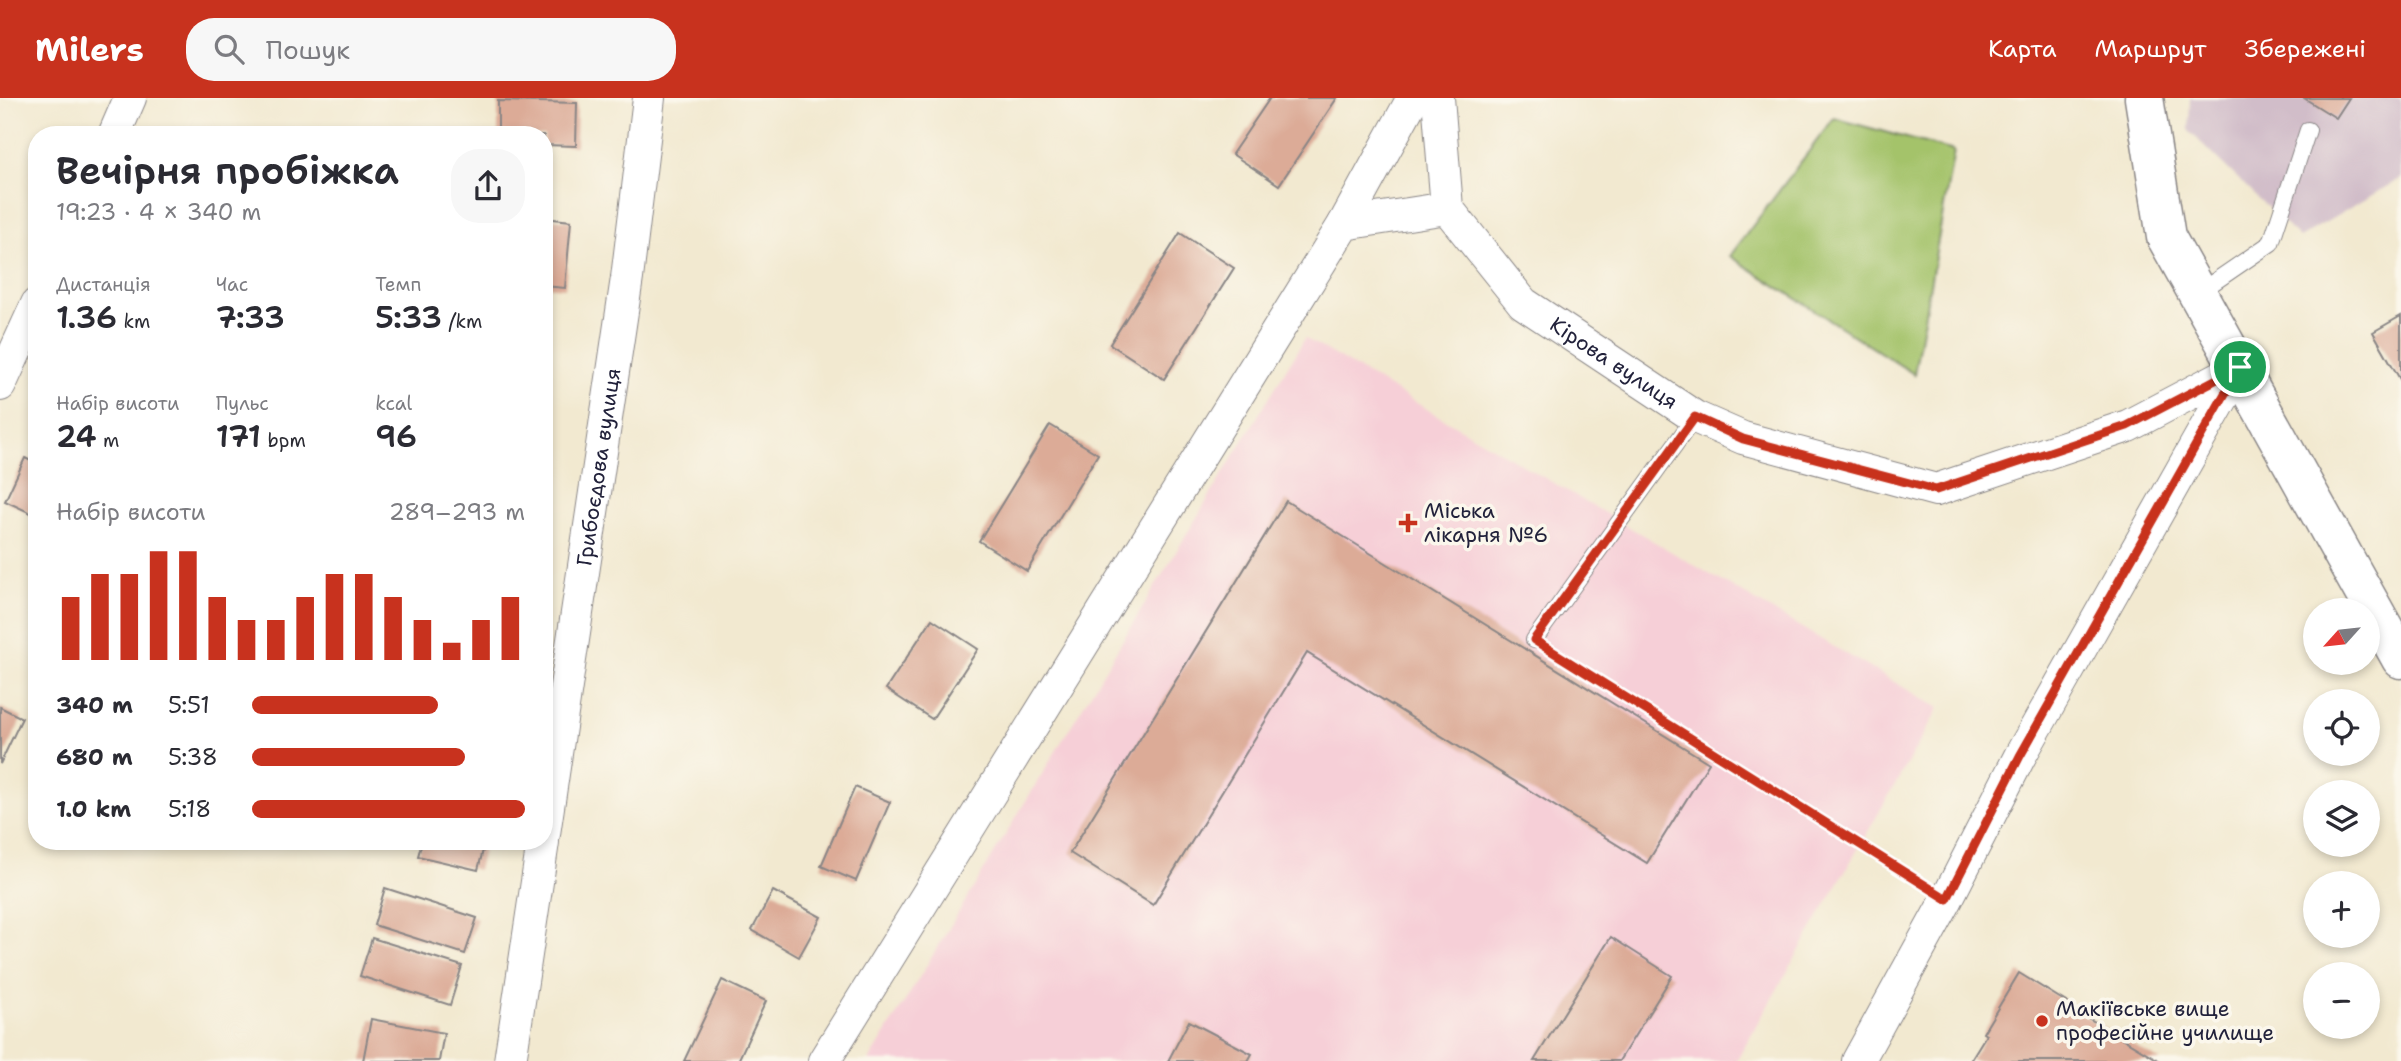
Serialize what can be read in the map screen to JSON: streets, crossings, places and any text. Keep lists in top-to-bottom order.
{
  "streets": {
    "street": ["Кірова вулиця", "Грибоєдова вулиця"]
  },
  "places": {
    "health": ["Міська лікарня №6"],
    "other": ["Макіївське вище професійне училище"]
  },
  "north": "bottom left",
  "page": {
    "header": "Milers",
    "search": "Пошук",
    "nav": ["Карта", "Маршрут", "Збережені"],
    "heading": ["Вечірня пробіжка", "19:23 · 4 × 340 m"],
    "stats": [
      ["Дистанція", "1.36 km"],
      ["Час", "7:33"],
      ["Темп", "5:33 /km"],
      ["Набір висоти", "24 m"],
      ["Пульс", "171 bpm"],
      ["kcal", "96"]
    ],
    "chart": ["Набір висоти", "289–293 m"],
    "map_buttons": ["+", "−"],
    "list": [
      {
        "name": "340 m",
        "note": "5:51"
      },
      {
        "name": "680 m",
        "note": "5:38"
      },
      {
        "name": "1.0 km",
        "note": "5:18"
      }
    ]
  }
}
